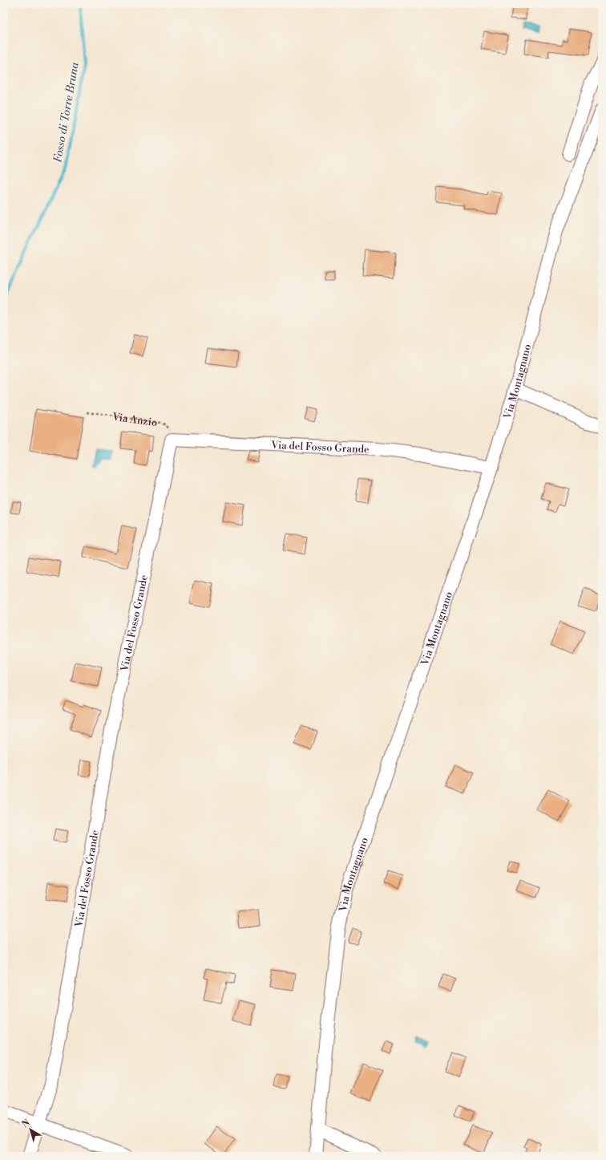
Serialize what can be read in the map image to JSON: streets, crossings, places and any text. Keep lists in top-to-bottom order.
{
  "streets": {
    "street": ["Via Montagnano", "Via del Fosso Grande"],
    "path": ["Via Anzio"]
  },
  "crossings": [
    ["Via Montagnano", "Via del Fosso Grande"],
    ["Via Anzio", "Via del Fosso Grande"]
  ],
  "water": ["Fosso di Torre Bruna"],
  "north": "top left"
}
